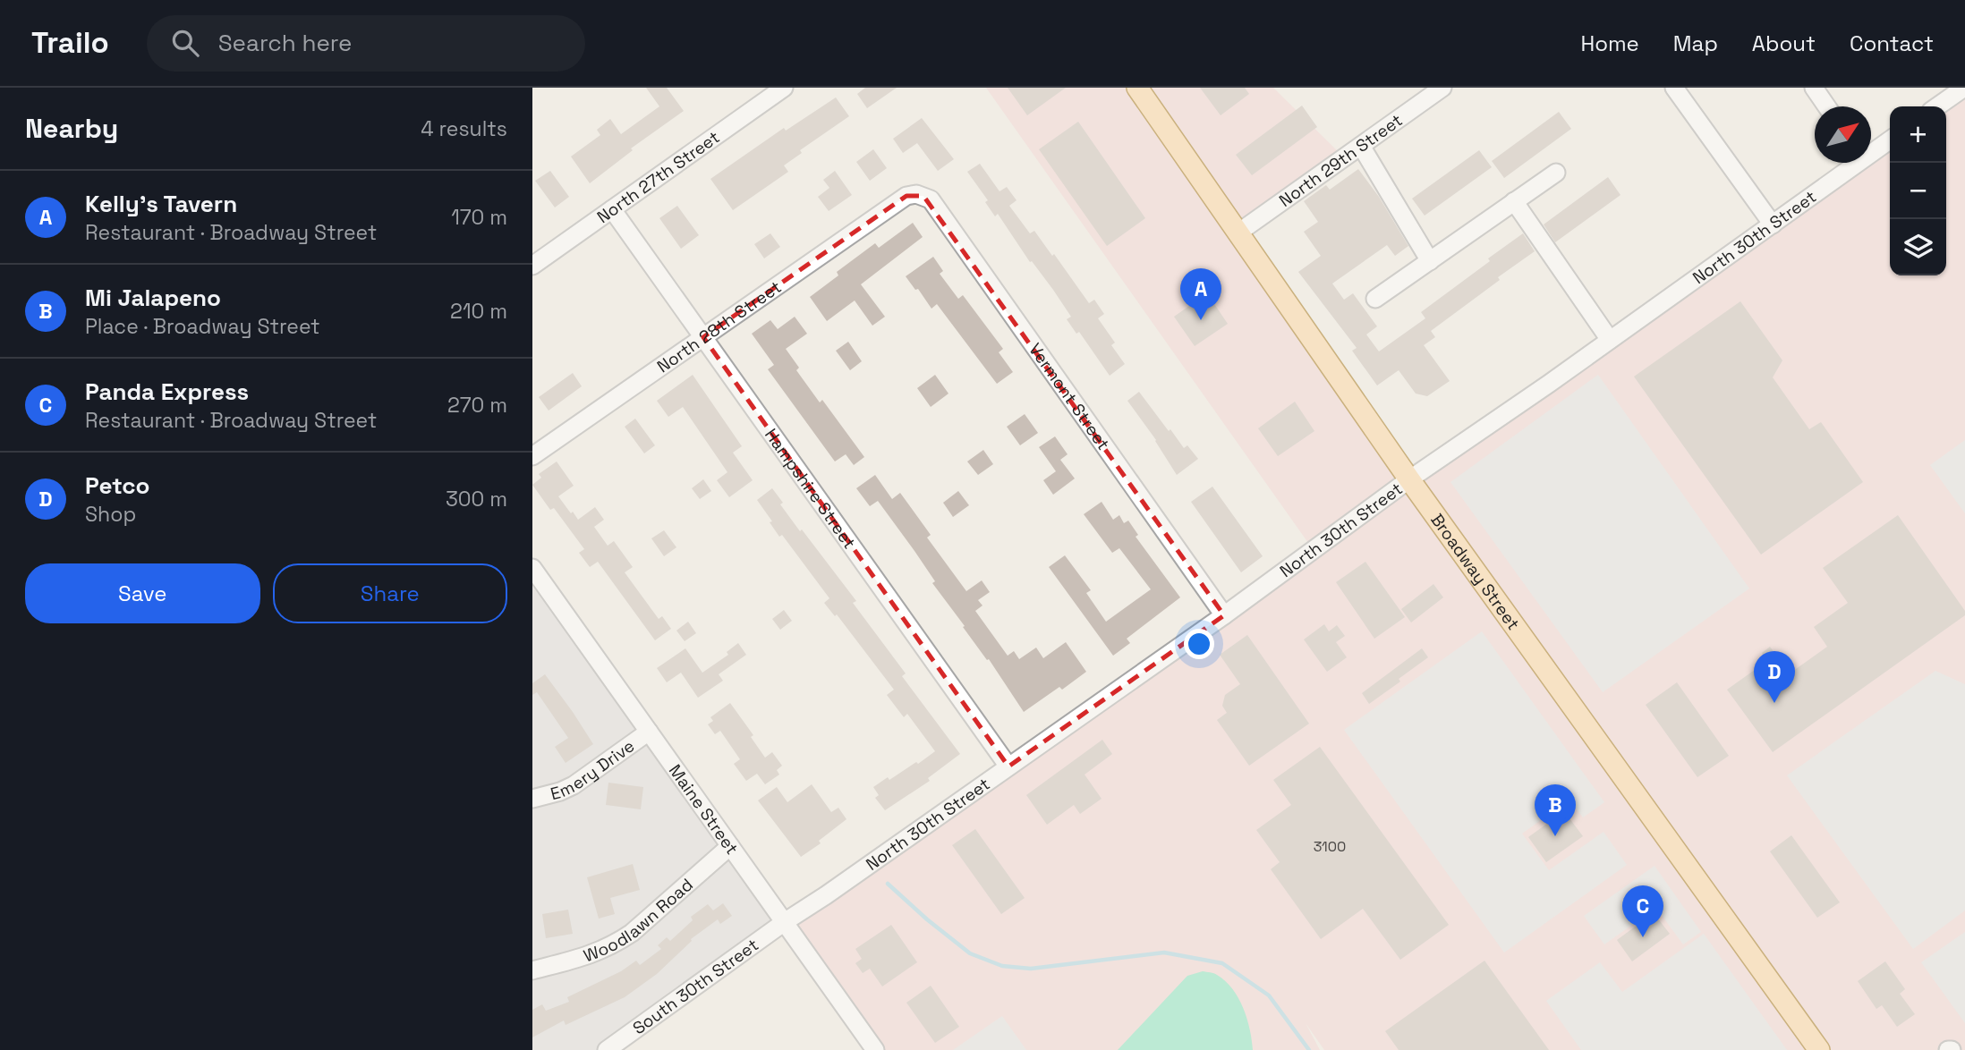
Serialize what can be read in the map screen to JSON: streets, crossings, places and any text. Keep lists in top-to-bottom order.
{
  "streets": {
    "main road": ["Broadway Street"],
    "street": [
      "North 29th Street",
      "North 27th Street",
      "North 30th Street",
      "North 28th Street",
      "Vermont Street",
      "Hampshire Street",
      "Emery Drive",
      "Maine Street",
      "Woodlawn Road",
      "South 30th Street"
    ]
  },
  "crossings": [
    ["North 29th Street", "Broadway Street"],
    ["North 27th Street", "Hampshire Street"],
    ["North 30th Street", "Vermont Street"],
    ["North 30th Street", "Hampshire Street"],
    ["North 30th Street", "Broadway Street"],
    ["North 30th Street", "Maine Street"],
    ["North 30th Street", "South 30th Street"],
    ["North 28th Street", "Vermont Street"],
    ["North 28th Street", "Hampshire Street"],
    ["Emery Drive", "Maine Street"],
    ["Maine Street", "Woodlawn Road"],
    ["Maine Street", "South 30th Street"]
  ],
  "house_numbers": ["3100"],
  "north": "top right",
  "page": {
    "header": "Trailo",
    "search": "Search here",
    "nav": [
      "Home",
      "Map",
      "About",
      "Contact"
    ],
    "heading": ["Nearby", "4 results"],
    "map_buttons": ["+", "−"],
    "list": [
      {
        "mark": "A",
        "name": "Kelly's Tavern",
        "note": "Restaurant · Broadway Street",
        "value": "170 m"
      },
      {
        "mark": "B",
        "name": "Mi Jalapeno",
        "note": "Place · Broadway Street",
        "value": "210 m"
      },
      {
        "mark": "C",
        "name": "Panda Express",
        "note": "Restaurant · Broadway Street",
        "value": "270 m"
      },
      {
        "mark": "D",
        "name": "Petco",
        "note": "Shop",
        "value": "300 m"
      }
    ],
    "pins": [
      "A",
      "D",
      "B",
      "C"
    ],
    "buttons": ["Save", "Share"]
  }
}
